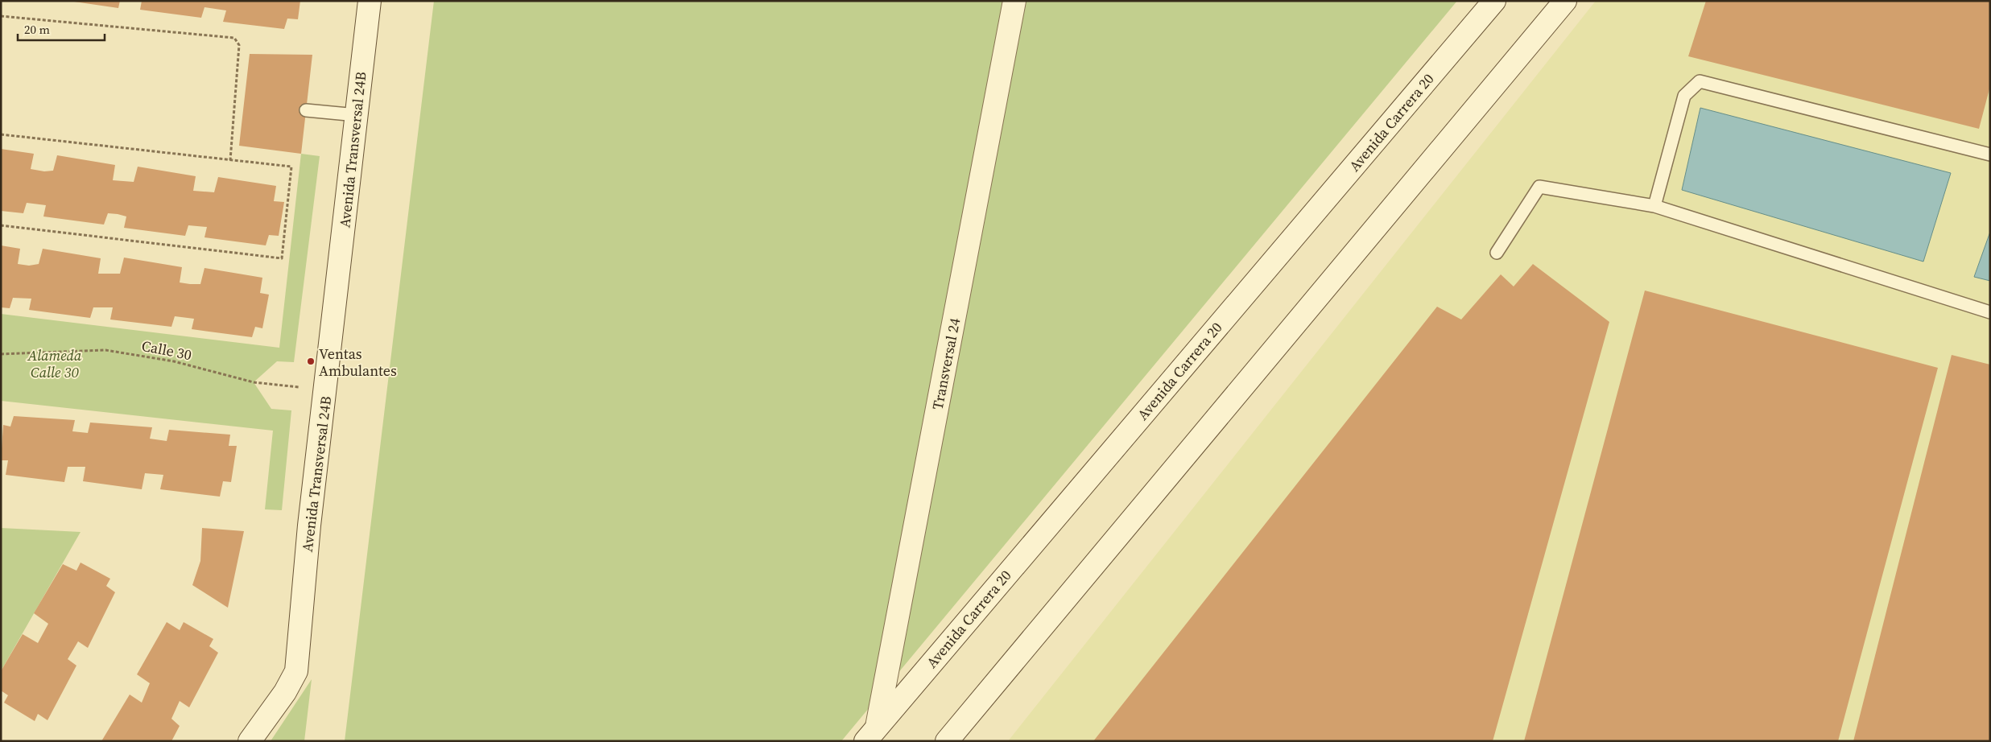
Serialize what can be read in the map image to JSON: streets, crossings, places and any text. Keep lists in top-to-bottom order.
{
  "streets": {
    "street": ["Avenida Carrera 20", "Avenida Transversal 24B", "Transversal 24"],
    "path": ["Calle 30"]
  },
  "crossings": [
    ["Avenida Carrera 20", "Transversal 24"],
    ["Avenida Transversal 24B", "Calle 30"]
  ],
  "parks": ["Alameda Calle 30"],
  "places": ["Ventas Ambulantes"],
  "scale_bar": "20 m"
}
